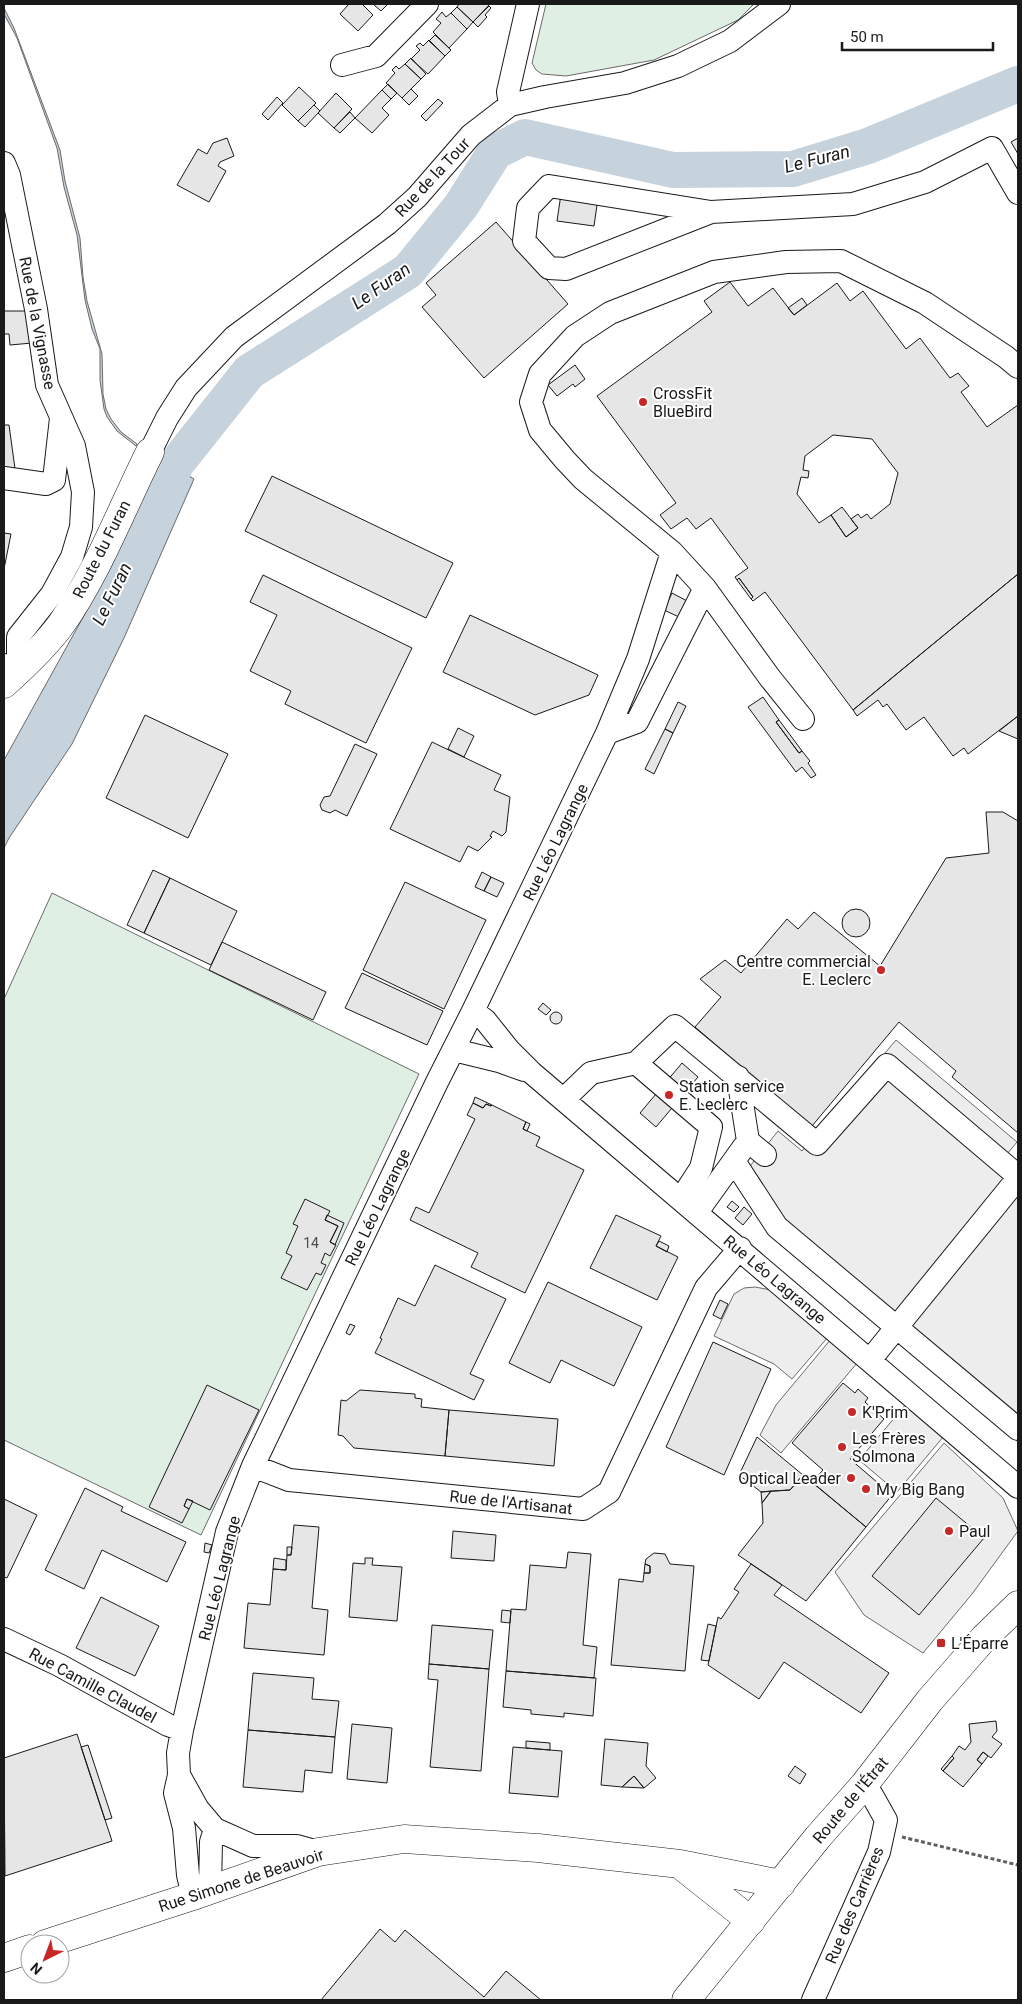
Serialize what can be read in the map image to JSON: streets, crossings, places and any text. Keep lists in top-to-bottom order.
{
  "streets": {
    "main road": ["Route du Furan", "Route de l'Étrat", "Rue Simone de Beauvoir"],
    "street": [
      "Rue de la Tour",
      "Rue de la Vignasse",
      "Rue Léo Lagrange",
      "Rue de l'Artisanat",
      "Rue Camille Claudel",
      "Rue des Carrières"
    ]
  },
  "crossings": [
    ["Rue de la Tour", "Route du Furan"],
    ["Rue de la Vignasse", "Route du Furan"],
    ["Rue Léo Lagrange", "Rue de l'Artisanat"],
    ["Rue Léo Lagrange", "Rue Camille Claudel"],
    ["Rue Léo Lagrange", "Rue Simone de Beauvoir"],
    ["Route de l'Étrat", "Rue Simone de Beauvoir"],
    ["Route de l'Étrat", "Rue des Carrières"]
  ],
  "water": ["Le Furan"],
  "places": {
    "other": [
      "CrossFit BlueBird",
      "Centre commercial E. Leclerc",
      "Station service E. Leclerc",
      "K'Prim",
      "Les Frères Solmona",
      "Optical Leader",
      "My Big Bang",
      "Paul"
    ],
    "transit": ["L'Éparre"]
  },
  "house_numbers": ["14"],
  "scale_bar": "50 m",
  "north": "bottom left"
}
